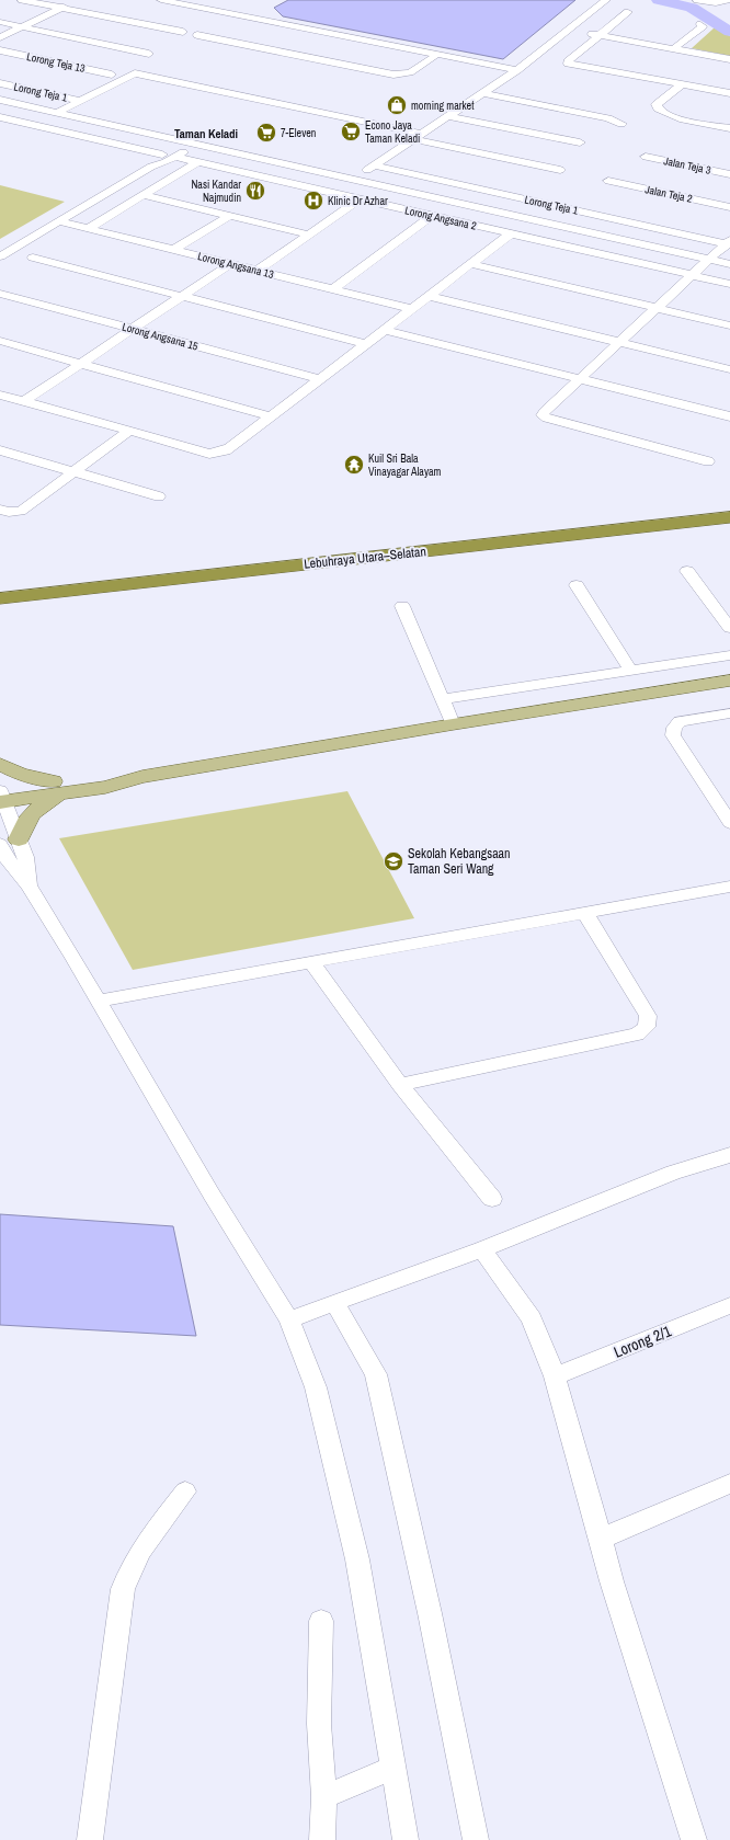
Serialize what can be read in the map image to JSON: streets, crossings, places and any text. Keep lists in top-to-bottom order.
{
  "streets": {
    "highway": ["Lebuhraya Utara–Selatan"],
    "street": [
      "Lorong Teja 13",
      "Lorong Teja 1",
      "Jalan Teja 3",
      "Jalan Teja 2",
      "Lorong Angsana 2",
      "Lorong Angsana 13",
      "Lorong Angsana 15",
      "Lorong 2/1"
    ]
  },
  "districts": ["Taman Keladi"],
  "places": {
    "shop": ["morning market"],
    "supermarket": ["Econo Jaya Taman Keladi", "7-Eleven"],
    "restaurant": ["Nasi Kandar Najmudin"],
    "hospital": ["Klinic Dr Azhar"],
    "temple": ["Kuil Sri Bala Vinayagar Alayam"],
    "school or university": ["Sekolah Kebangsaan Taman Seri Wang"]
  }
}
